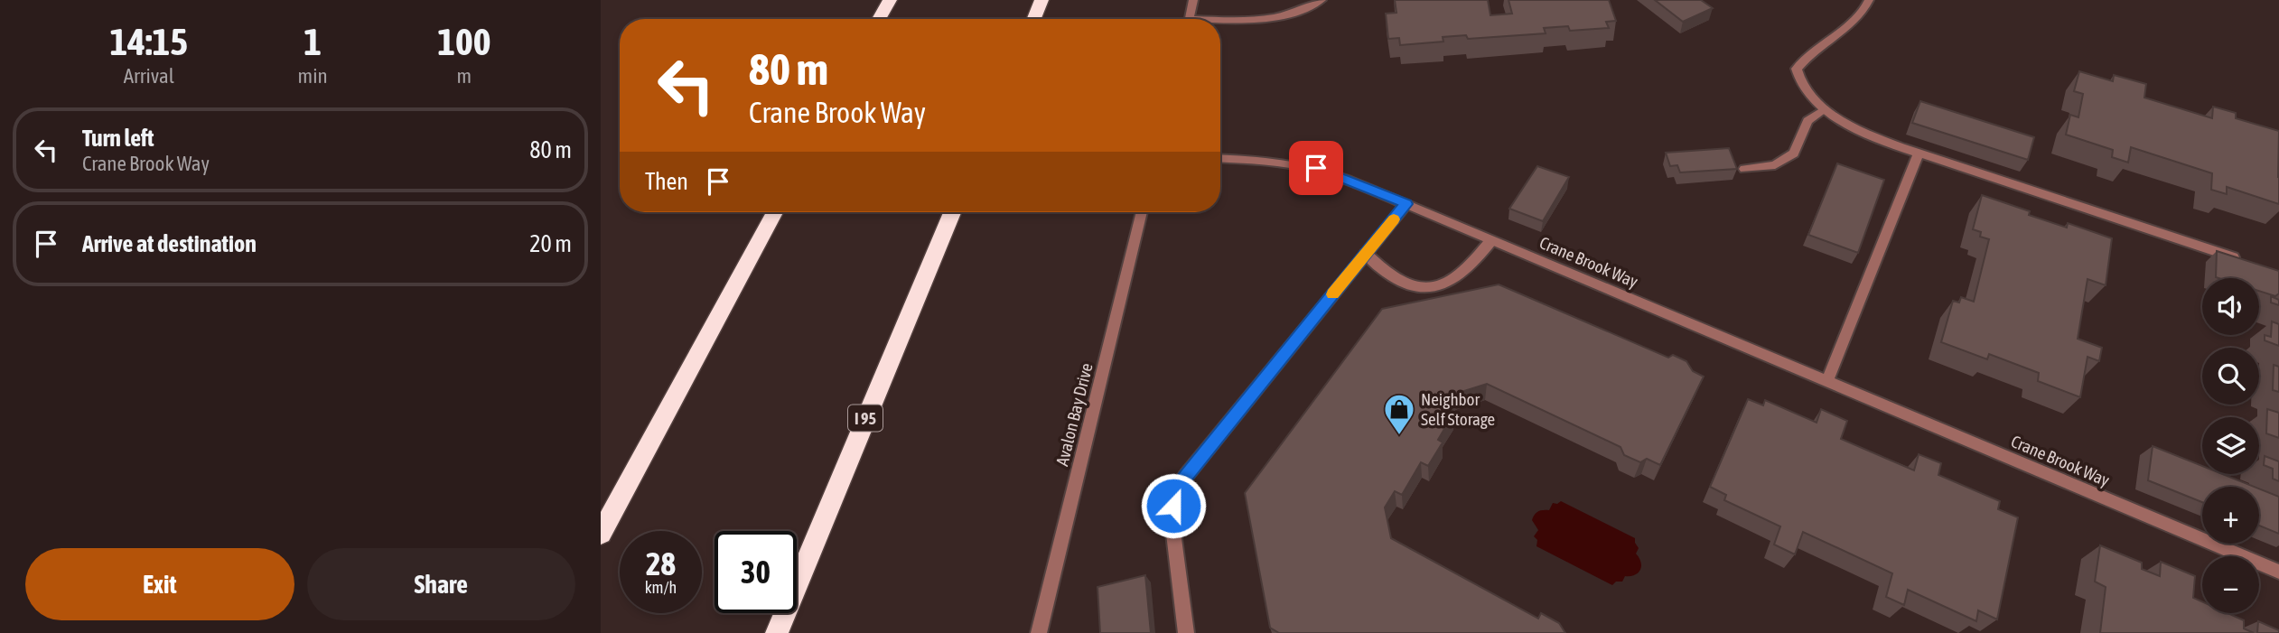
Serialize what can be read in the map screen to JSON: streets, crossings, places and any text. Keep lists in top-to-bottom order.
{
  "streets": {
    "highway": ["I 95"],
    "street": ["Crane Brook Way", "Avalon Bay Drive"]
  },
  "places": {
    "shop": ["Neighbor Self Storage"]
  },
  "page": {
    "eta": [
      "14:15",
      "Arrival",
      "1",
      "min",
      "100",
      "m"
    ],
    "turn": ["80 m", "Crane Brook Way"],
    "list": [
      {
        "name": "Turn left",
        "note": "Crane Brook Way",
        "value": "80 m"
      },
      {
        "name": "Arrive at destination",
        "value": "20 m"
      }
    ],
    "then": "Then",
    "map_buttons": ["+", "−"],
    "speed": "28 km/h",
    "limit": "30",
    "buttons": ["Exit", "Share"]
  }
}
